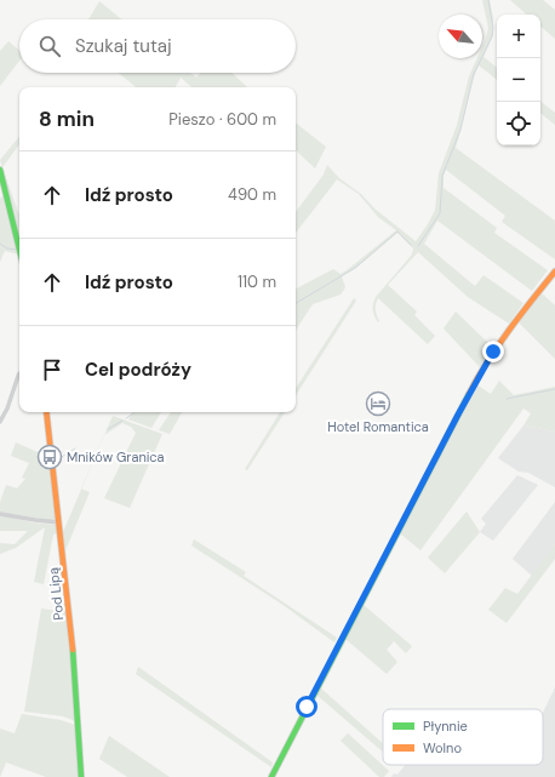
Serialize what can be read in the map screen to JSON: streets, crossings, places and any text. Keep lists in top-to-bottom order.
{
  "streets": {
    "street": ["Pod Lipą"]
  },
  "places": {
    "hotel": ["Hotel Romantica"],
    "bus stop": ["Mników Granica"]
  },
  "legend": ["Płynnie", "Wolno"],
  "north": "top left",
  "page": {
    "map_buttons": ["+", "−"],
    "search": "Szukaj tutaj",
    "heading": ["8 min", "Pieszo · 600 m"],
    "list": [
      ["Idź prosto", "490 m"],
      ["Idź prosto", "110 m"],
      "Cel podróży"
    ]
  }
}
